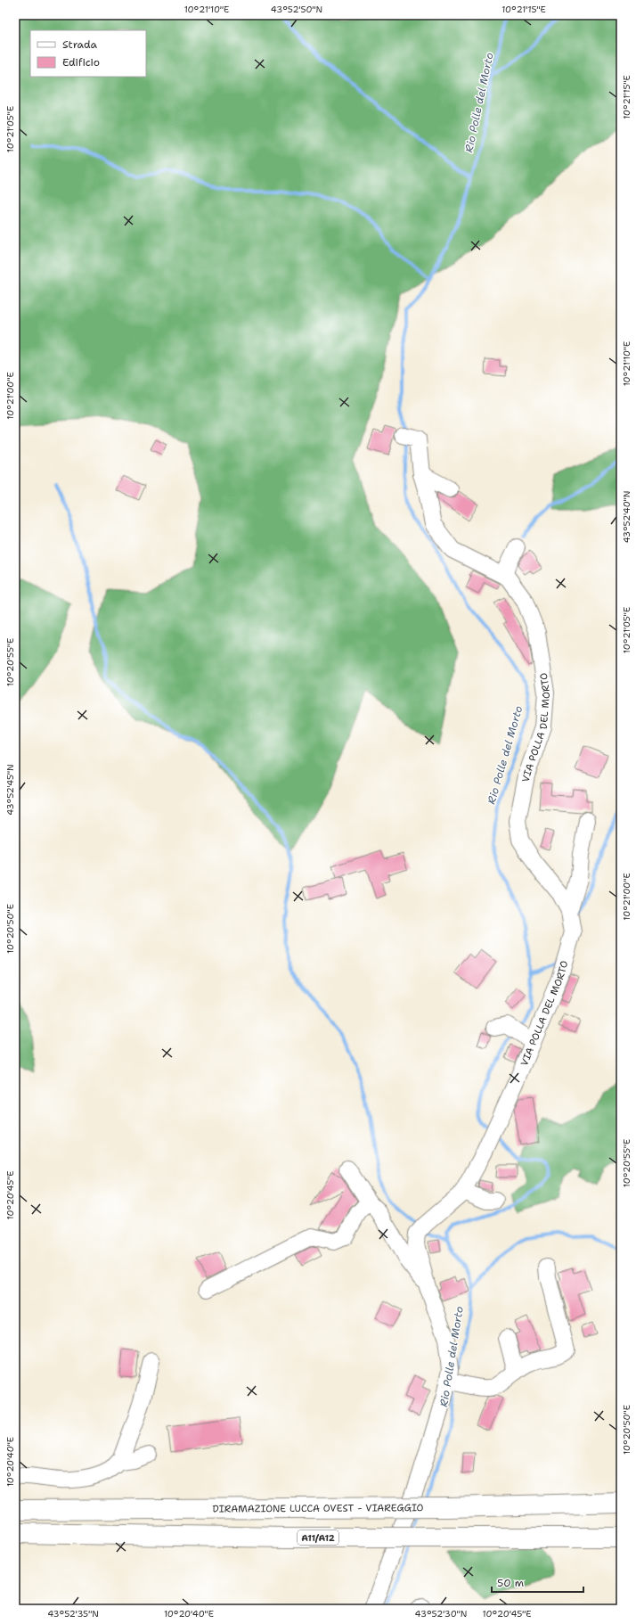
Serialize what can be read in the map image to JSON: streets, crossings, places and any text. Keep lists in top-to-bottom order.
{
  "streets": {
    "highway": ["DIRAMAZIONE LUCCA OVEST - VIAREGGIO", "A11/A12"],
    "street": ["VIA POLLA DEL MORTO"]
  },
  "water": ["Rio Polle del Morto"],
  "legend": ["Strada", "Edificio"],
  "scale_bar": "50 m",
  "coordinates": [
    "10°21'10\"E",
    "43°52'50\"N",
    "10°21'15\"E",
    "10°21'05\"E",
    "10°21'00\"E",
    "43°52'40\"N",
    "10°20'55\"E",
    "43°52'45\"N",
    "10°20'50\"E",
    "10°20'45\"E",
    "10°20'40\"E",
    "43°52'35\"N",
    "43°52'30\"N"
  ]
}
